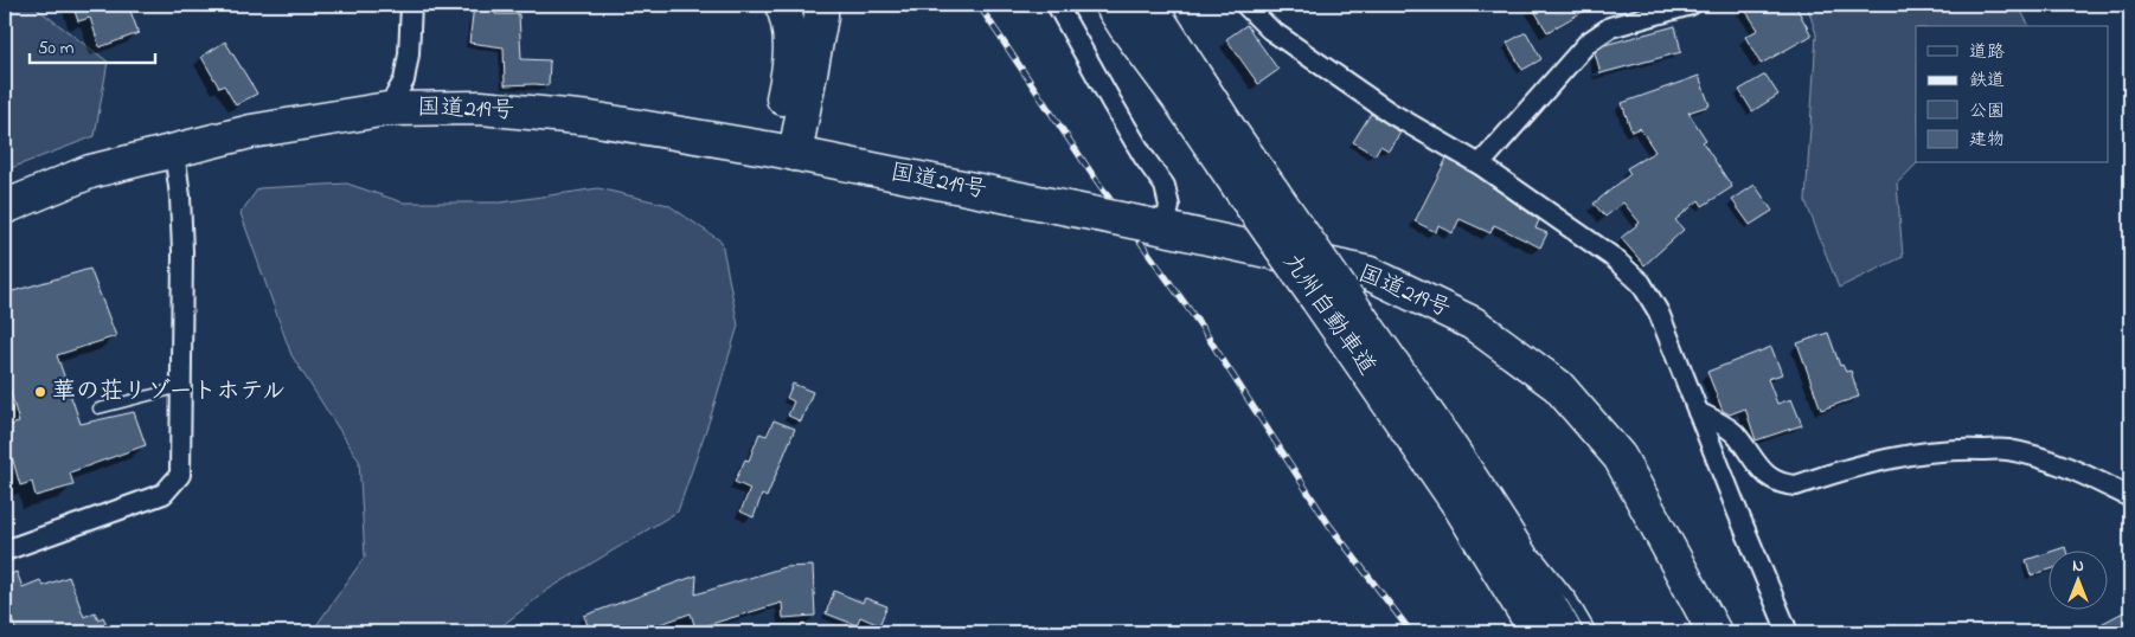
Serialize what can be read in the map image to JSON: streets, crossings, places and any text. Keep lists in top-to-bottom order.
{
  "streets": {
    "highway": ["国道219号", "九州自動車道"]
  },
  "places": ["華の荘リゾートホテル"],
  "legend": [
    "道路",
    "鉄道",
    "公園",
    "建物"
  ],
  "scale_bar": "50 m",
  "north": "top"
}
